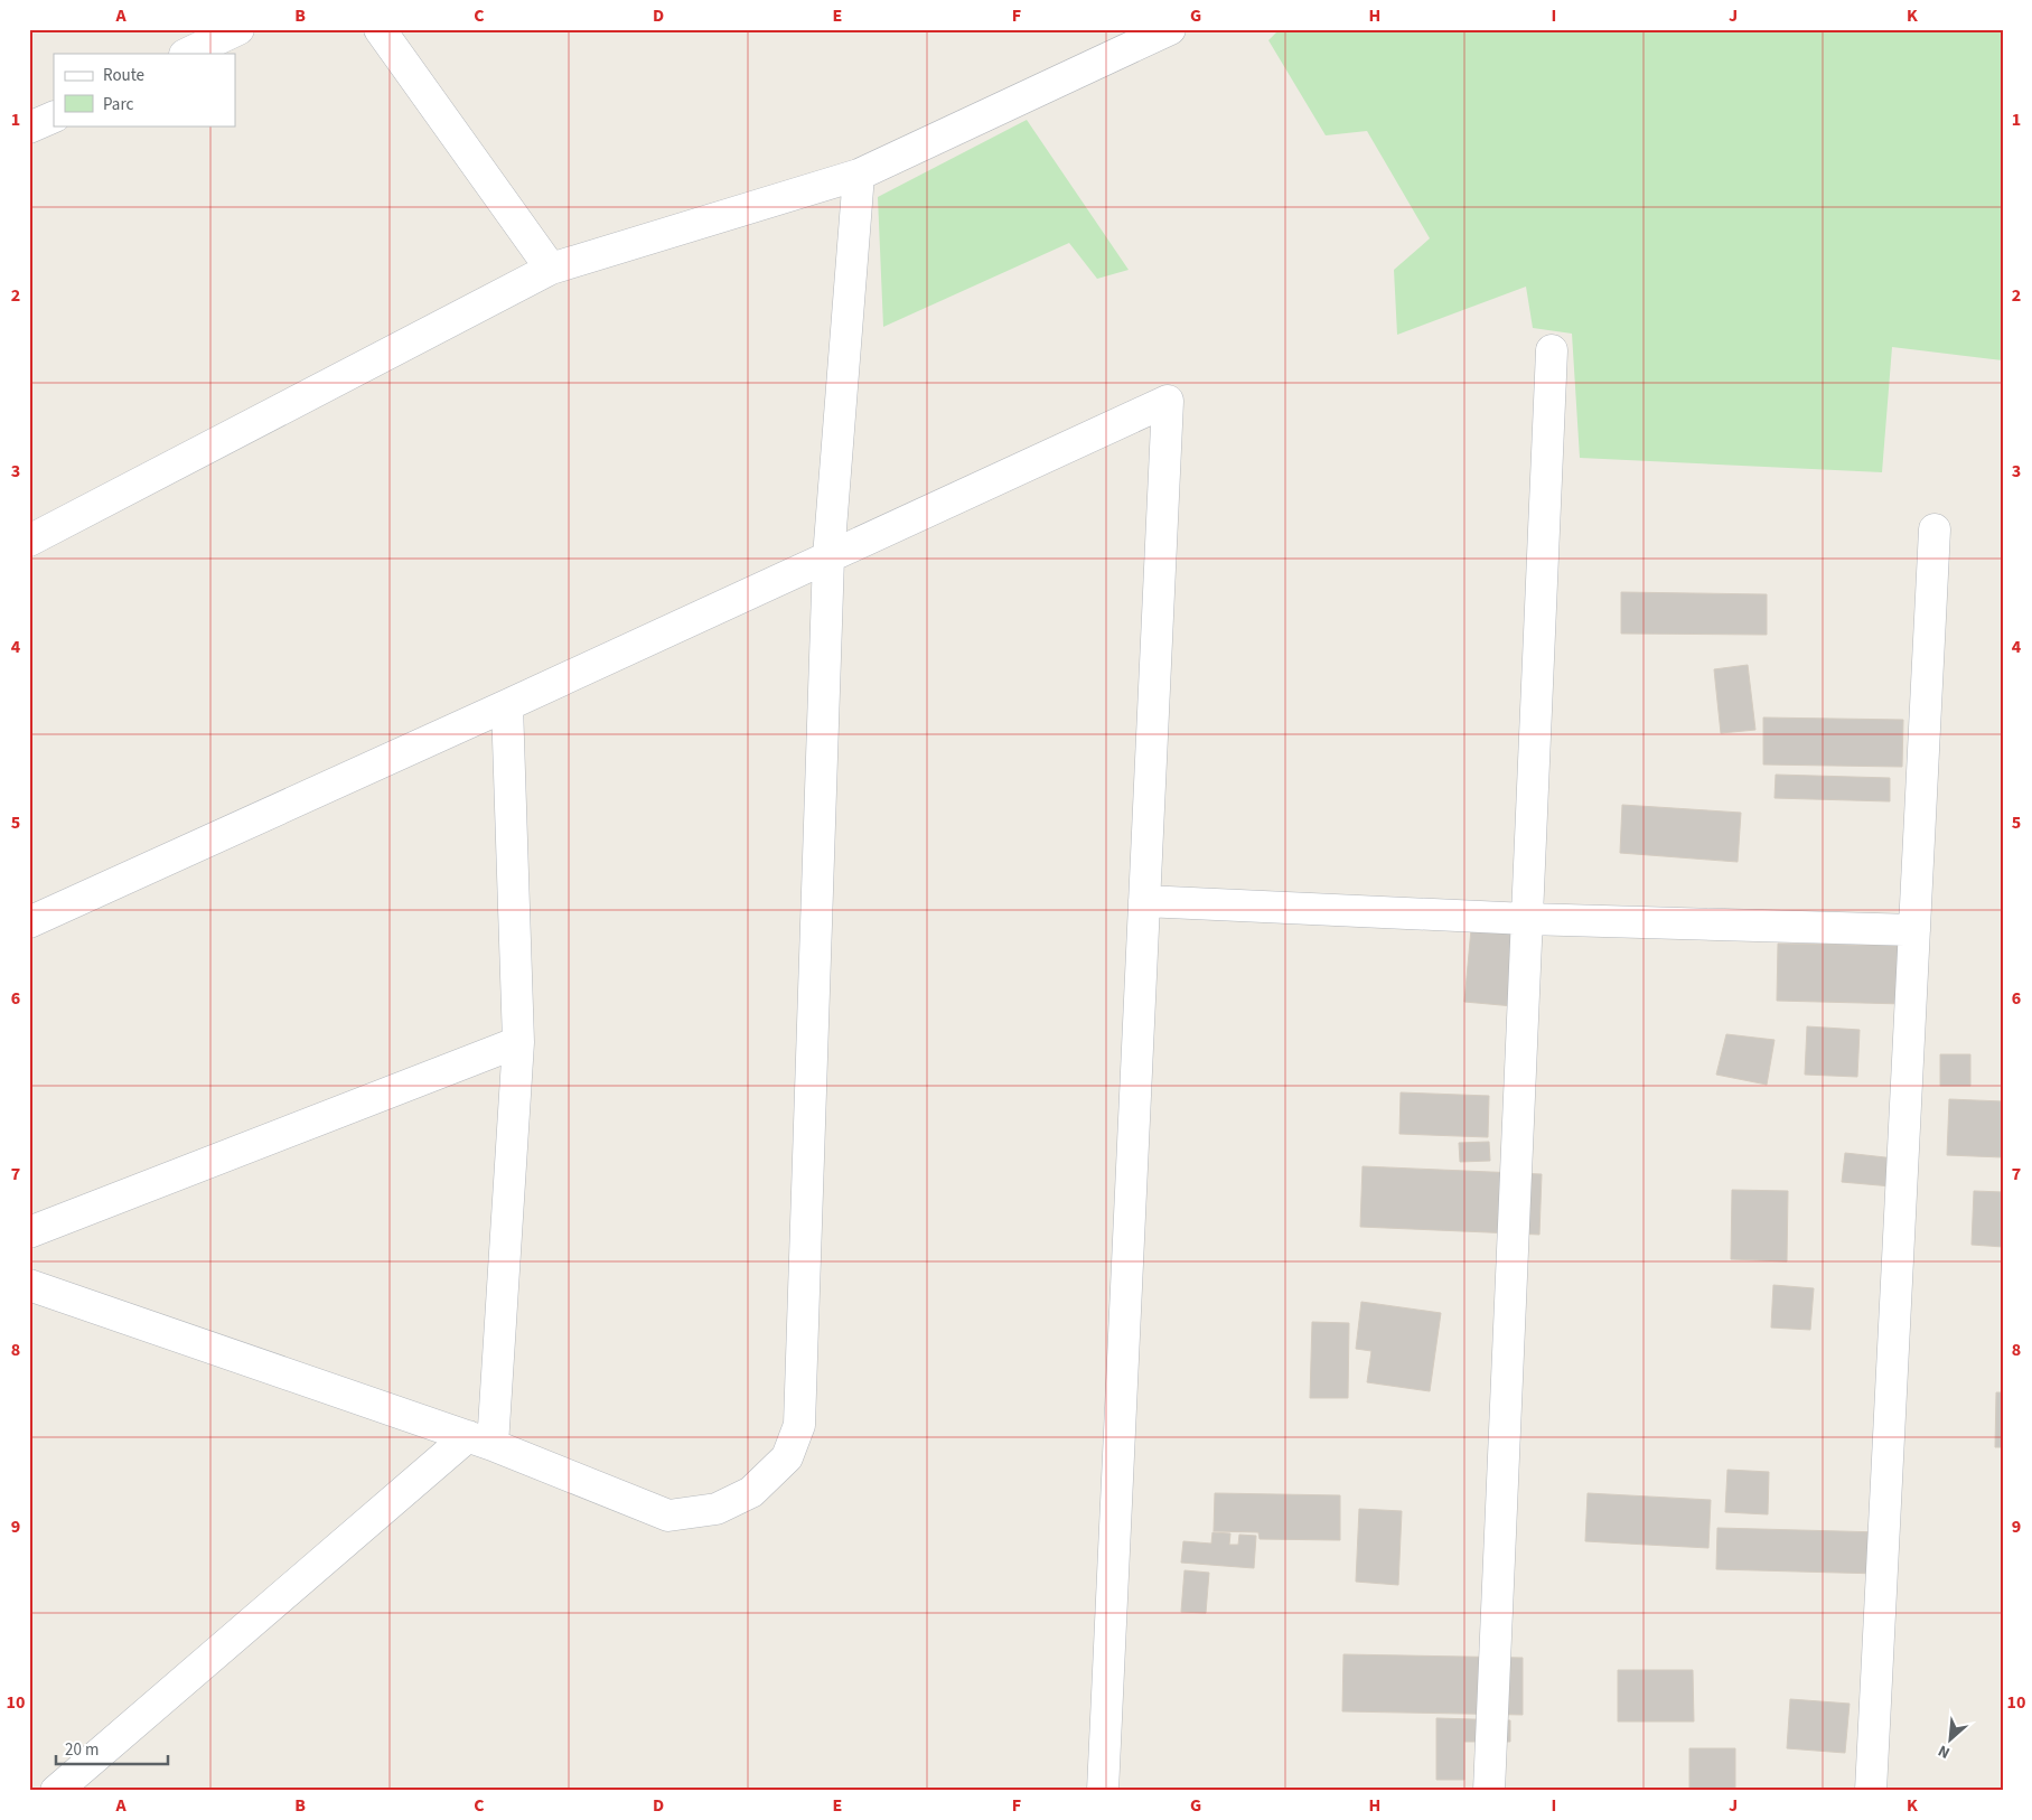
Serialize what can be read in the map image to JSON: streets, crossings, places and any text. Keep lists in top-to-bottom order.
{
  "legend": ["Route", "Parc"],
  "scale_bar": "20 m",
  "north": "bottom left",
  "grid": {
    "columns": [
      "A",
      "B",
      "C",
      "D",
      "E",
      "F",
      "G",
      "H",
      "I",
      "J",
      "K"
    ],
    "rows": [
      "1",
      "2",
      "3",
      "4",
      "5",
      "6",
      "7",
      "8",
      "9",
      "10"
    ]
  }
}
